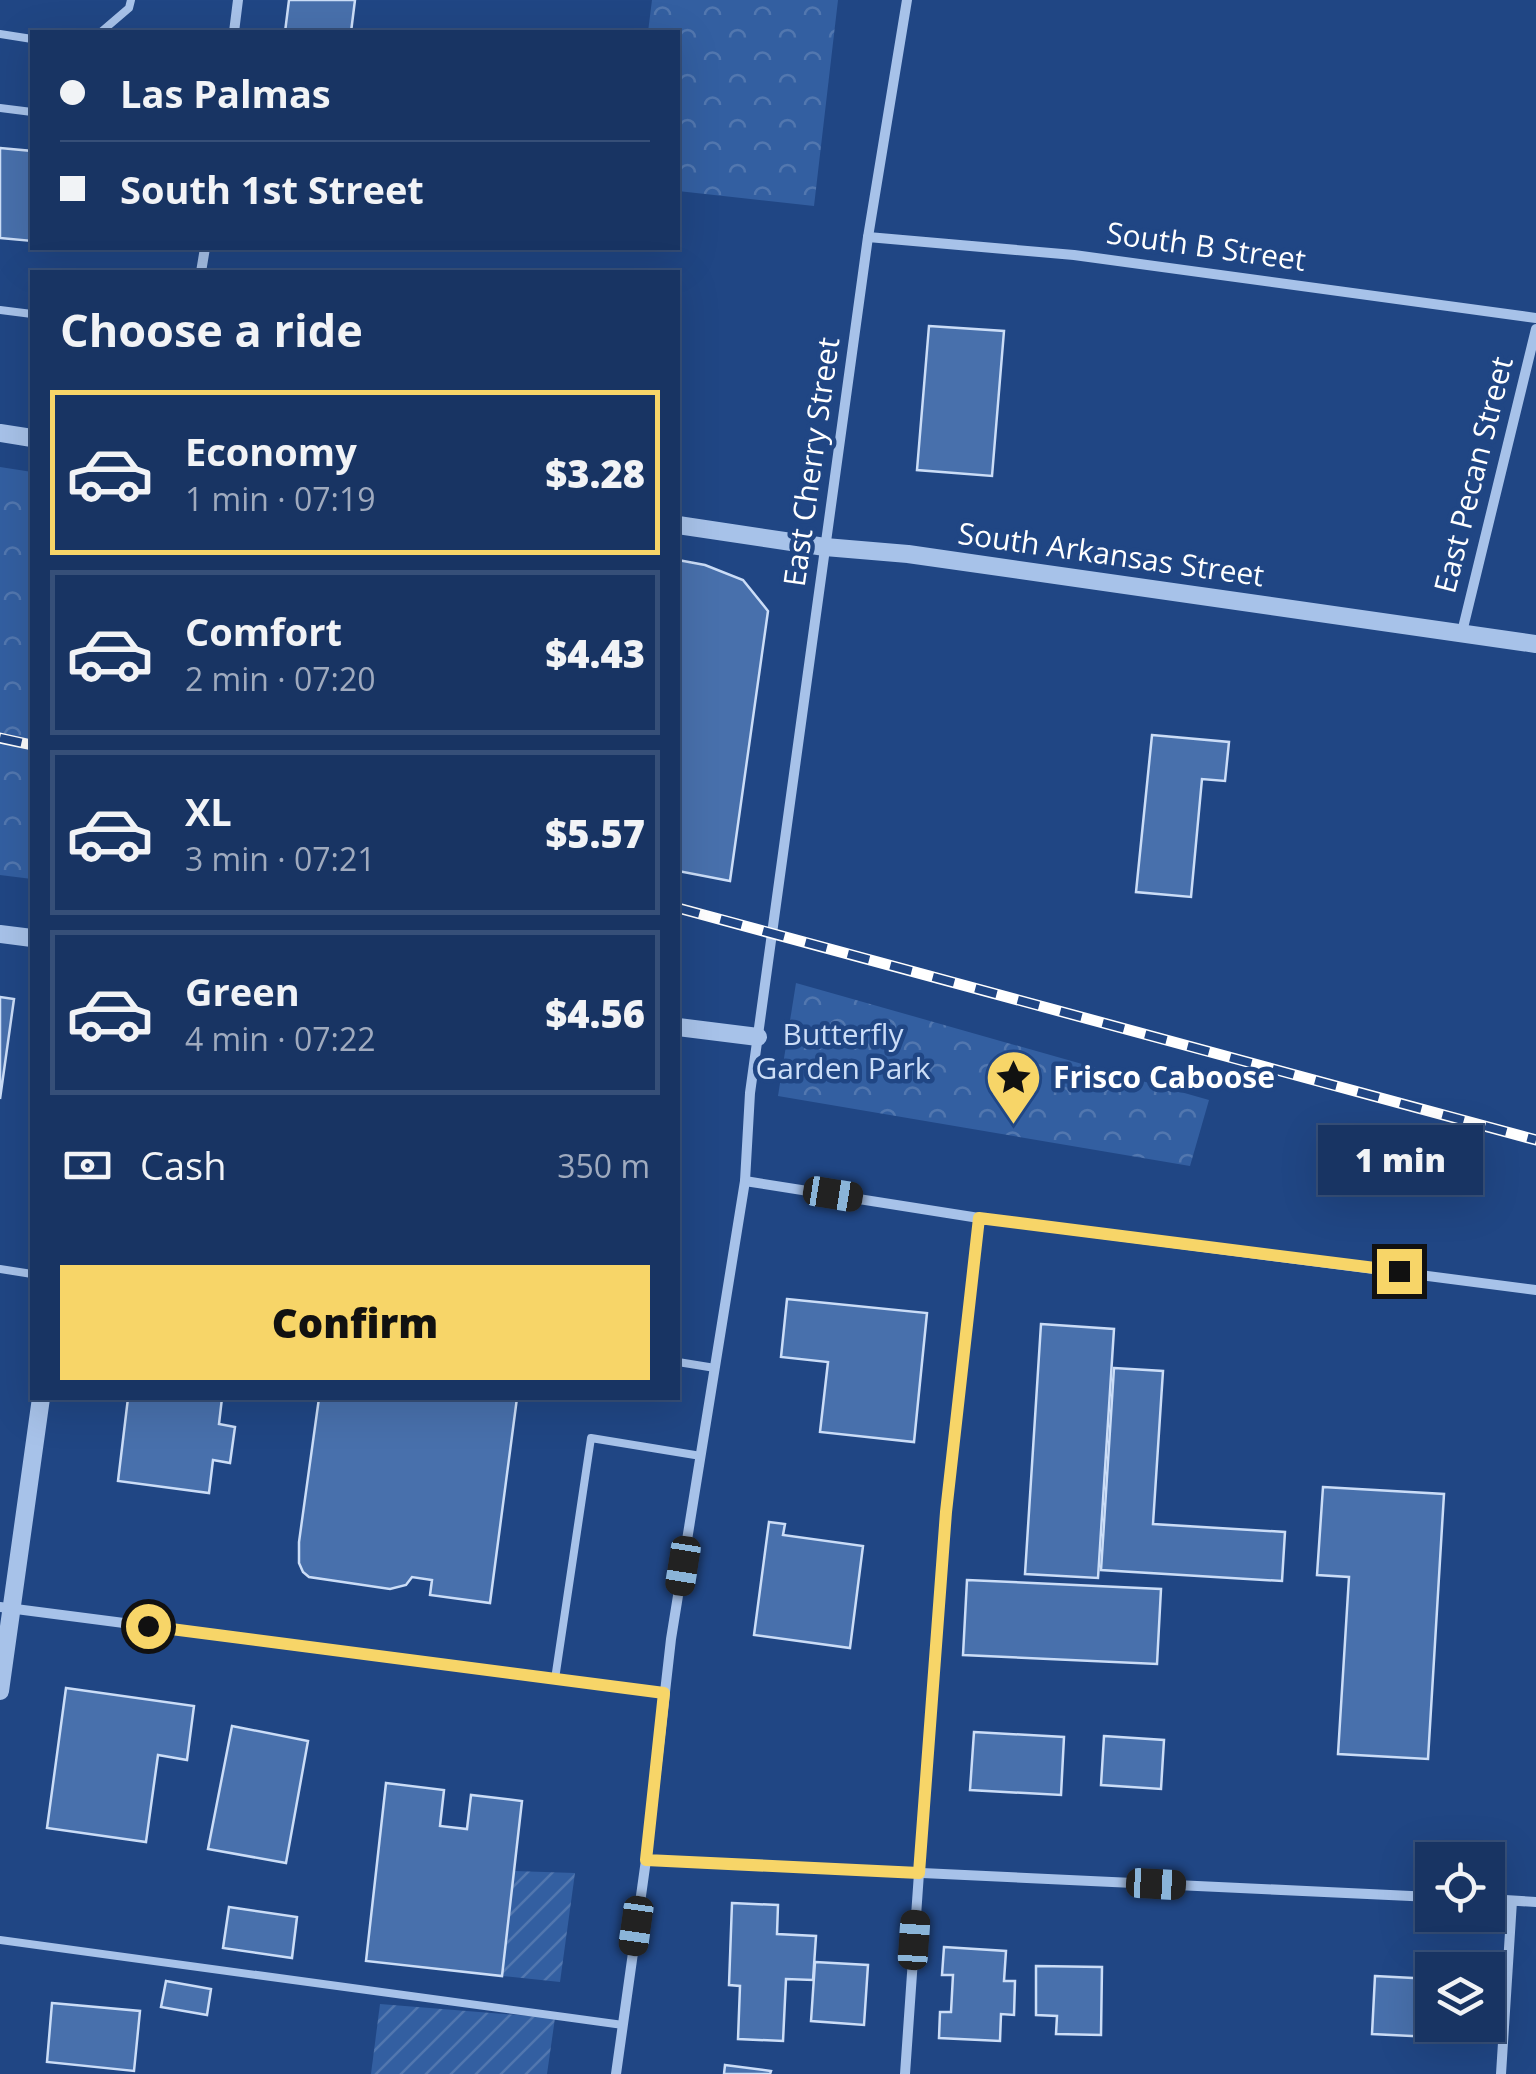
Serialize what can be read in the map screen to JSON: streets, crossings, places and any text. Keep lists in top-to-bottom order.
{
  "streets": {
    "street": [
      "South B Street",
      "East Cherry Street",
      "East Pecan Street",
      "South Arkansas Street"
    ]
  },
  "crossings": [
    ["South B Street", "East Cherry Street"],
    ["East Cherry Street", "South Arkansas Street"],
    ["East Pecan Street", "South Arkansas Street"]
  ],
  "parks": ["Butterfly Garden Park"],
  "places": {
    "place": ["Frisco Caboose"]
  },
  "page": {
    "banner": ["Las Palmas", "South 1st Street"],
    "heading": "Choose a ride",
    "list": [
      {
        "name": "Economy",
        "note": "1 min · 07:19",
        "value": "$3.28"
      },
      {
        "name": "Comfort",
        "note": "2 min · 07:20",
        "value": "$4.43"
      },
      {
        "name": "XL",
        "note": "3 min · 07:21",
        "value": "$5.57"
      },
      {
        "name": "Green",
        "note": "4 min · 07:22",
        "value": "$4.56"
      }
    ],
    "pay": ["Cash", "350 m"],
    "bubble": "1 min",
    "buttons": "Confirm"
  }
}
